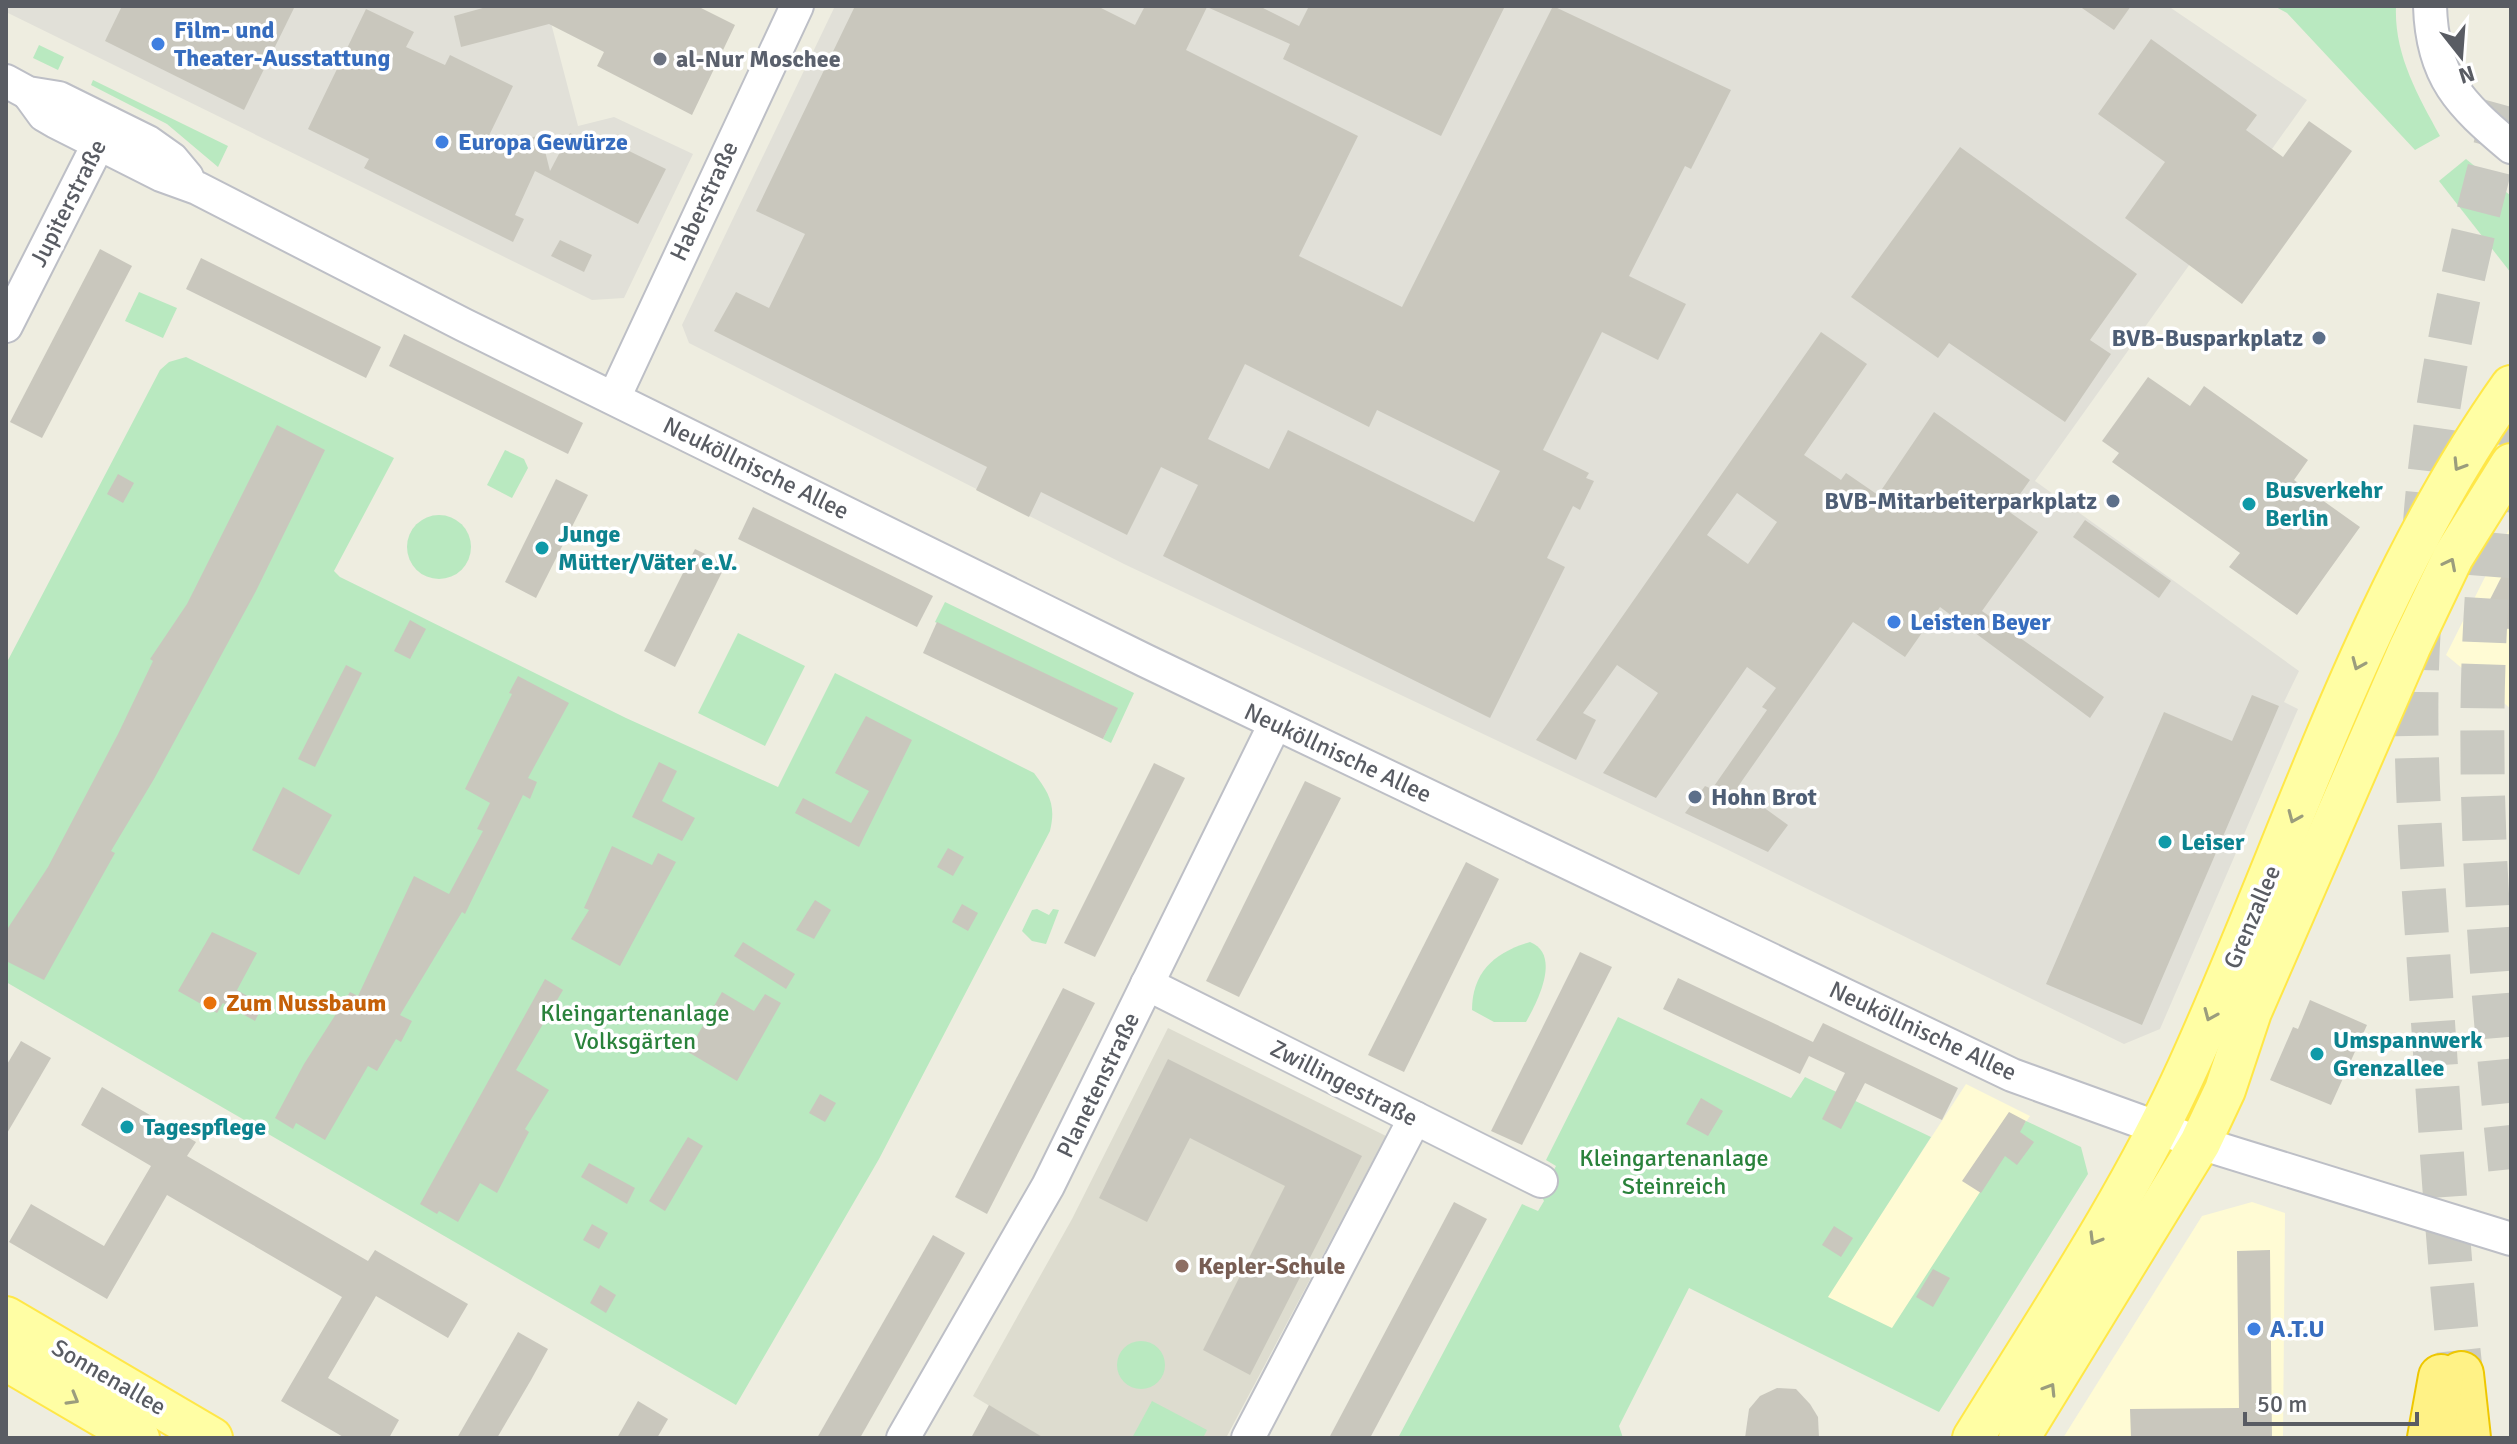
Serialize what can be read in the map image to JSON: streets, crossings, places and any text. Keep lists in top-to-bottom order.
{
  "streets": {
    "main road": ["Grenzallee", "Sonnenallee"],
    "street": [
      "Haberstraße",
      "Jupiterstraße",
      "Neuköllnische Allee",
      "Zwillingestraße",
      "Planetenstraße"
    ]
  },
  "crossings": [
    ["Haberstraße", "Neuköllnische Allee"],
    ["Jupiterstraße", "Neuköllnische Allee"],
    ["Neuköllnische Allee", "Grenzallee"],
    ["Neuköllnische Allee", "Planetenstraße"],
    ["Zwillingestraße", "Planetenstraße"]
  ],
  "parks": ["Kleingartenanlage Volksgärten", "Kleingartenanlage Steinreich"],
  "places": [
    "Film- und Theater-Ausstattung",
    "al-Nur Moschee",
    "Europa Gewürze",
    "BVB-Busparkplatz",
    "BVB-Mitarbeiterparkplatz",
    "Busverkehr Berlin",
    "Junge Mütter/Väter e.V.",
    "Leisten Beyer",
    "Hohn Brot",
    "Leiser",
    "Zum Nussbaum",
    "Umspannwerk Grenzallee",
    "Tagespflege",
    "Kepler-Schule",
    "A.T.U"
  ],
  "scale_bar": "50 m",
  "north": "bottom"
}
